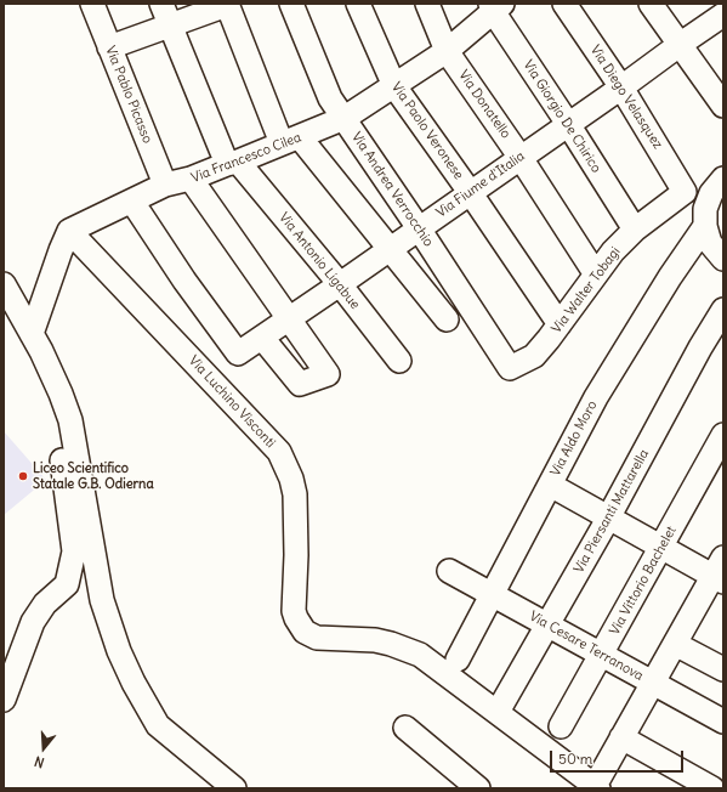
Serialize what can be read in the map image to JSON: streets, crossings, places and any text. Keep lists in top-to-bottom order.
{
  "streets": {
    "street": [
      "Via Pablo Picasso",
      "Via Diego Velasquez",
      "Via Donatello",
      "Via Giorgio De Chirico",
      "Via Paolo Veronese",
      "Via Francesco Cilea",
      "Via Fiume d'Italia",
      "Via Andrea Verrocchio",
      "Via Antonio Ligabue",
      "Via Walter Tobagi",
      "Via Luchino Visconti",
      "Via Aldo Moro",
      "Via Piersanti Mattarella",
      "Via Vittorio Bachelet",
      "Via Cesare Terranova"
    ]
  },
  "crossings": [
    ["Via Pablo Picasso", "Via Francesco Cilea"],
    ["Via Diego Velasquez", "Via Fiume d'Italia"],
    ["Via Diego Velasquez", "Via Walter Tobagi"],
    ["Via Donatello", "Via Francesco Cilea"],
    ["Via Donatello", "Via Fiume d'Italia"],
    ["Via Donatello", "Via Walter Tobagi"],
    ["Via Giorgio De Chirico", "Via Francesco Cilea"],
    ["Via Giorgio De Chirico", "Via Fiume d'Italia"],
    ["Via Giorgio De Chirico", "Via Walter Tobagi"],
    ["Via Paolo Veronese", "Via Francesco Cilea"],
    ["Via Paolo Veronese", "Via Fiume d'Italia"],
    ["Via Paolo Veronese", "Via Walter Tobagi"],
    ["Via Francesco Cilea", "Via Fiume d'Italia"],
    ["Via Francesco Cilea", "Via Andrea Verrocchio"],
    ["Via Francesco Cilea", "Via Antonio Ligabue"],
    ["Via Francesco Cilea", "Via Luchino Visconti"],
    ["Via Fiume d'Italia", "Via Andrea Verrocchio"],
    ["Via Fiume d'Italia", "Via Antonio Ligabue"],
    ["Via Andrea Verrocchio", "Via Walter Tobagi"],
    ["Via Luchino Visconti", "Via Piersanti Mattarella"],
    ["Via Aldo Moro", "Via Cesare Terranova"],
    ["Via Piersanti Mattarella", "Via Cesare Terranova"],
    ["Via Vittorio Bachelet", "Via Cesare Terranova"]
  ],
  "places": ["Liceo Scientifico Statale G.B. Odierna"],
  "scale_bar": "50 m",
  "north": "bottom"
}
